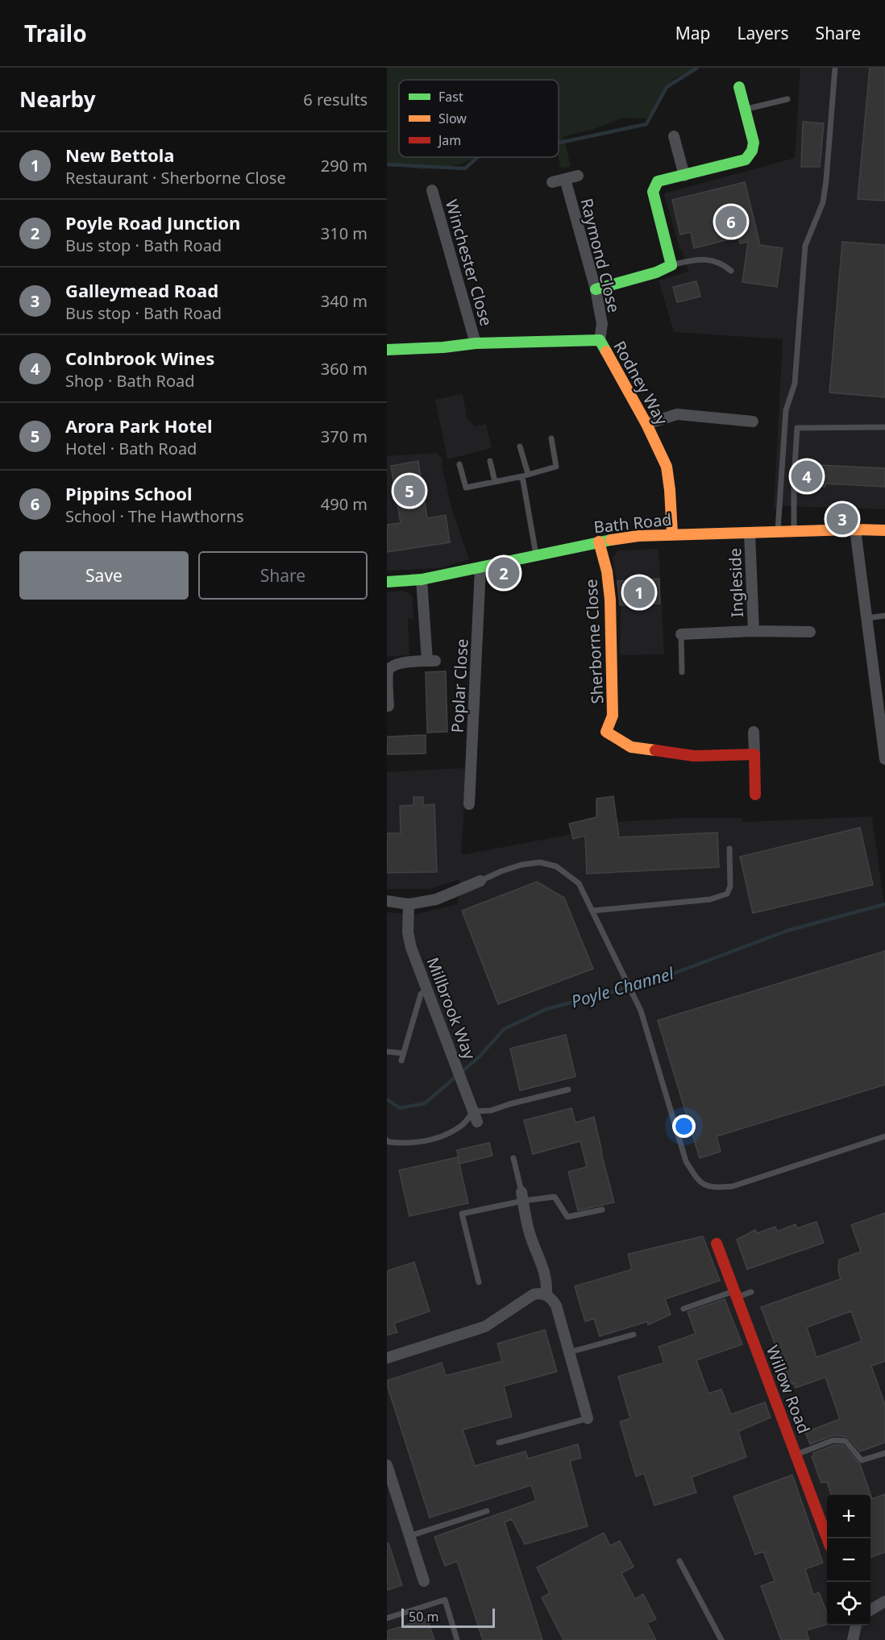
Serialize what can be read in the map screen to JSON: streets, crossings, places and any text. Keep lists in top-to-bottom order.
{
  "streets": {
    "street": [
      "Raymond Close",
      "Winchester Close",
      "Rodney Way",
      "Bath Road",
      "Ingleside",
      "Sherborne Close",
      "Poplar Close",
      "Millbrook Way",
      "Willow Road"
    ]
  },
  "crossings": [
    ["Raymond Close", "Rodney Way"],
    ["Winchester Close", "Rodney Way"],
    ["Rodney Way", "Bath Road"],
    ["Bath Road", "Ingleside"],
    ["Bath Road", "Sherborne Close"],
    ["Bath Road", "Poplar Close"]
  ],
  "water": ["Poyle Channel"],
  "legend": ["Fast", "Slow", "Jam"],
  "scale_bar": "50 m",
  "page": {
    "header": "Trailo",
    "nav": ["Map", "Layers", "Share"],
    "heading": ["Nearby", "6 results"],
    "list": [
      {
        "mark": "1",
        "name": "New Bettola",
        "note": "Restaurant · Sherborne Close",
        "value": "290 m"
      },
      {
        "mark": "2",
        "name": "Poyle Road Junction",
        "note": "Bus stop · Bath Road",
        "value": "310 m"
      },
      {
        "mark": "3",
        "name": "Galleymead Road",
        "note": "Bus stop · Bath Road",
        "value": "340 m"
      },
      {
        "mark": "4",
        "name": "Colnbrook Wines",
        "note": "Shop · Bath Road",
        "value": "360 m"
      },
      {
        "mark": "5",
        "name": "Arora Park Hotel",
        "note": "Hotel · Bath Road",
        "value": "370 m"
      },
      {
        "mark": "6",
        "name": "Pippins School",
        "note": "School · The Hawthorns",
        "value": "490 m"
      }
    ],
    "pins": [
      "6",
      "4",
      "5",
      "3",
      "2",
      "1"
    ],
    "buttons": ["Save", "Share"],
    "map_buttons": ["+", "−"],
    "scale": "50 m"
  }
}
